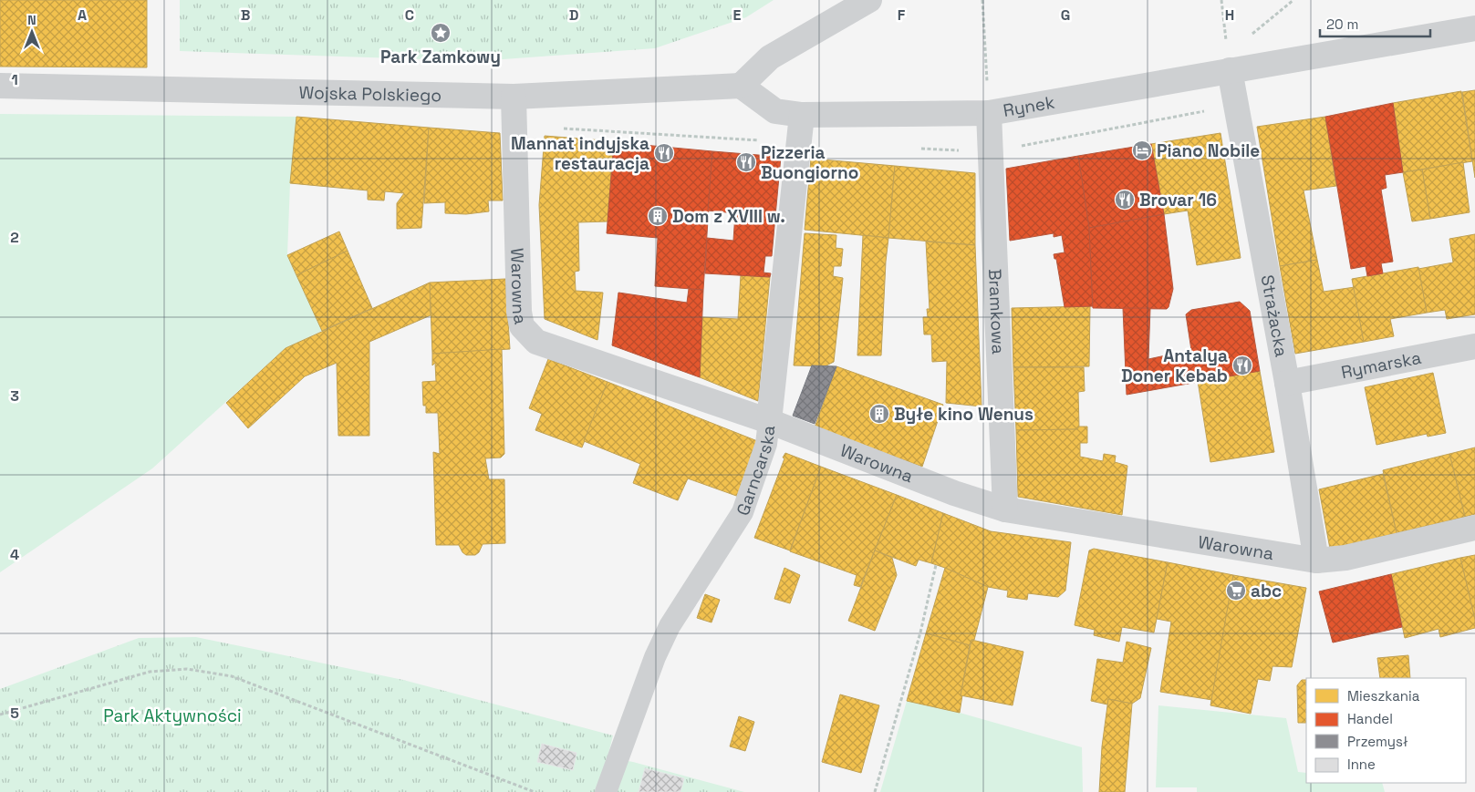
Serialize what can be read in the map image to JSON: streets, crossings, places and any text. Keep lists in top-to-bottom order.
{
  "streets": {
    "street": [
      "Wojska Polskiego",
      "Rynek",
      "Warowna",
      "Bramkowa",
      "Strażacka",
      "Rymarska",
      "Garncarska"
    ]
  },
  "crossings": [
    ["Wojska Polskiego", "Rynek"],
    ["Wojska Polskiego", "Warowna"],
    ["Rynek", "Bramkowa"],
    ["Rynek", "Strażacka"],
    ["Rynek", "Garncarska"],
    ["Warowna", "Bramkowa"],
    ["Warowna", "Strażacka"],
    ["Warowna", "Garncarska"],
    ["Strażacka", "Rymarska"]
  ],
  "parks": ["Park Aktywności"],
  "places": {
    "place": ["Park Zamkowy"],
    "hotel": ["Piano Nobile"],
    "restaurant": [
      "Mannat indyjska restauracja",
      "Pizzeria Buongiorno",
      "Brovar 16",
      "Antalya Doner Kebab"
    ],
    "building": ["Dom z XVIII w.", "Byłe kino Wenus"],
    "supermarket": ["abc"]
  },
  "legend": [
    "Mieszkania",
    "Handel",
    "Przemysł",
    "Inne"
  ],
  "scale_bar": "20 m",
  "north": "top",
  "grid": {
    "columns": [
      "A",
      "B",
      "C",
      "D",
      "E",
      "F",
      "G",
      "H"
    ],
    "rows": [
      "1",
      "2",
      "3",
      "4",
      "5"
    ]
  }
}
